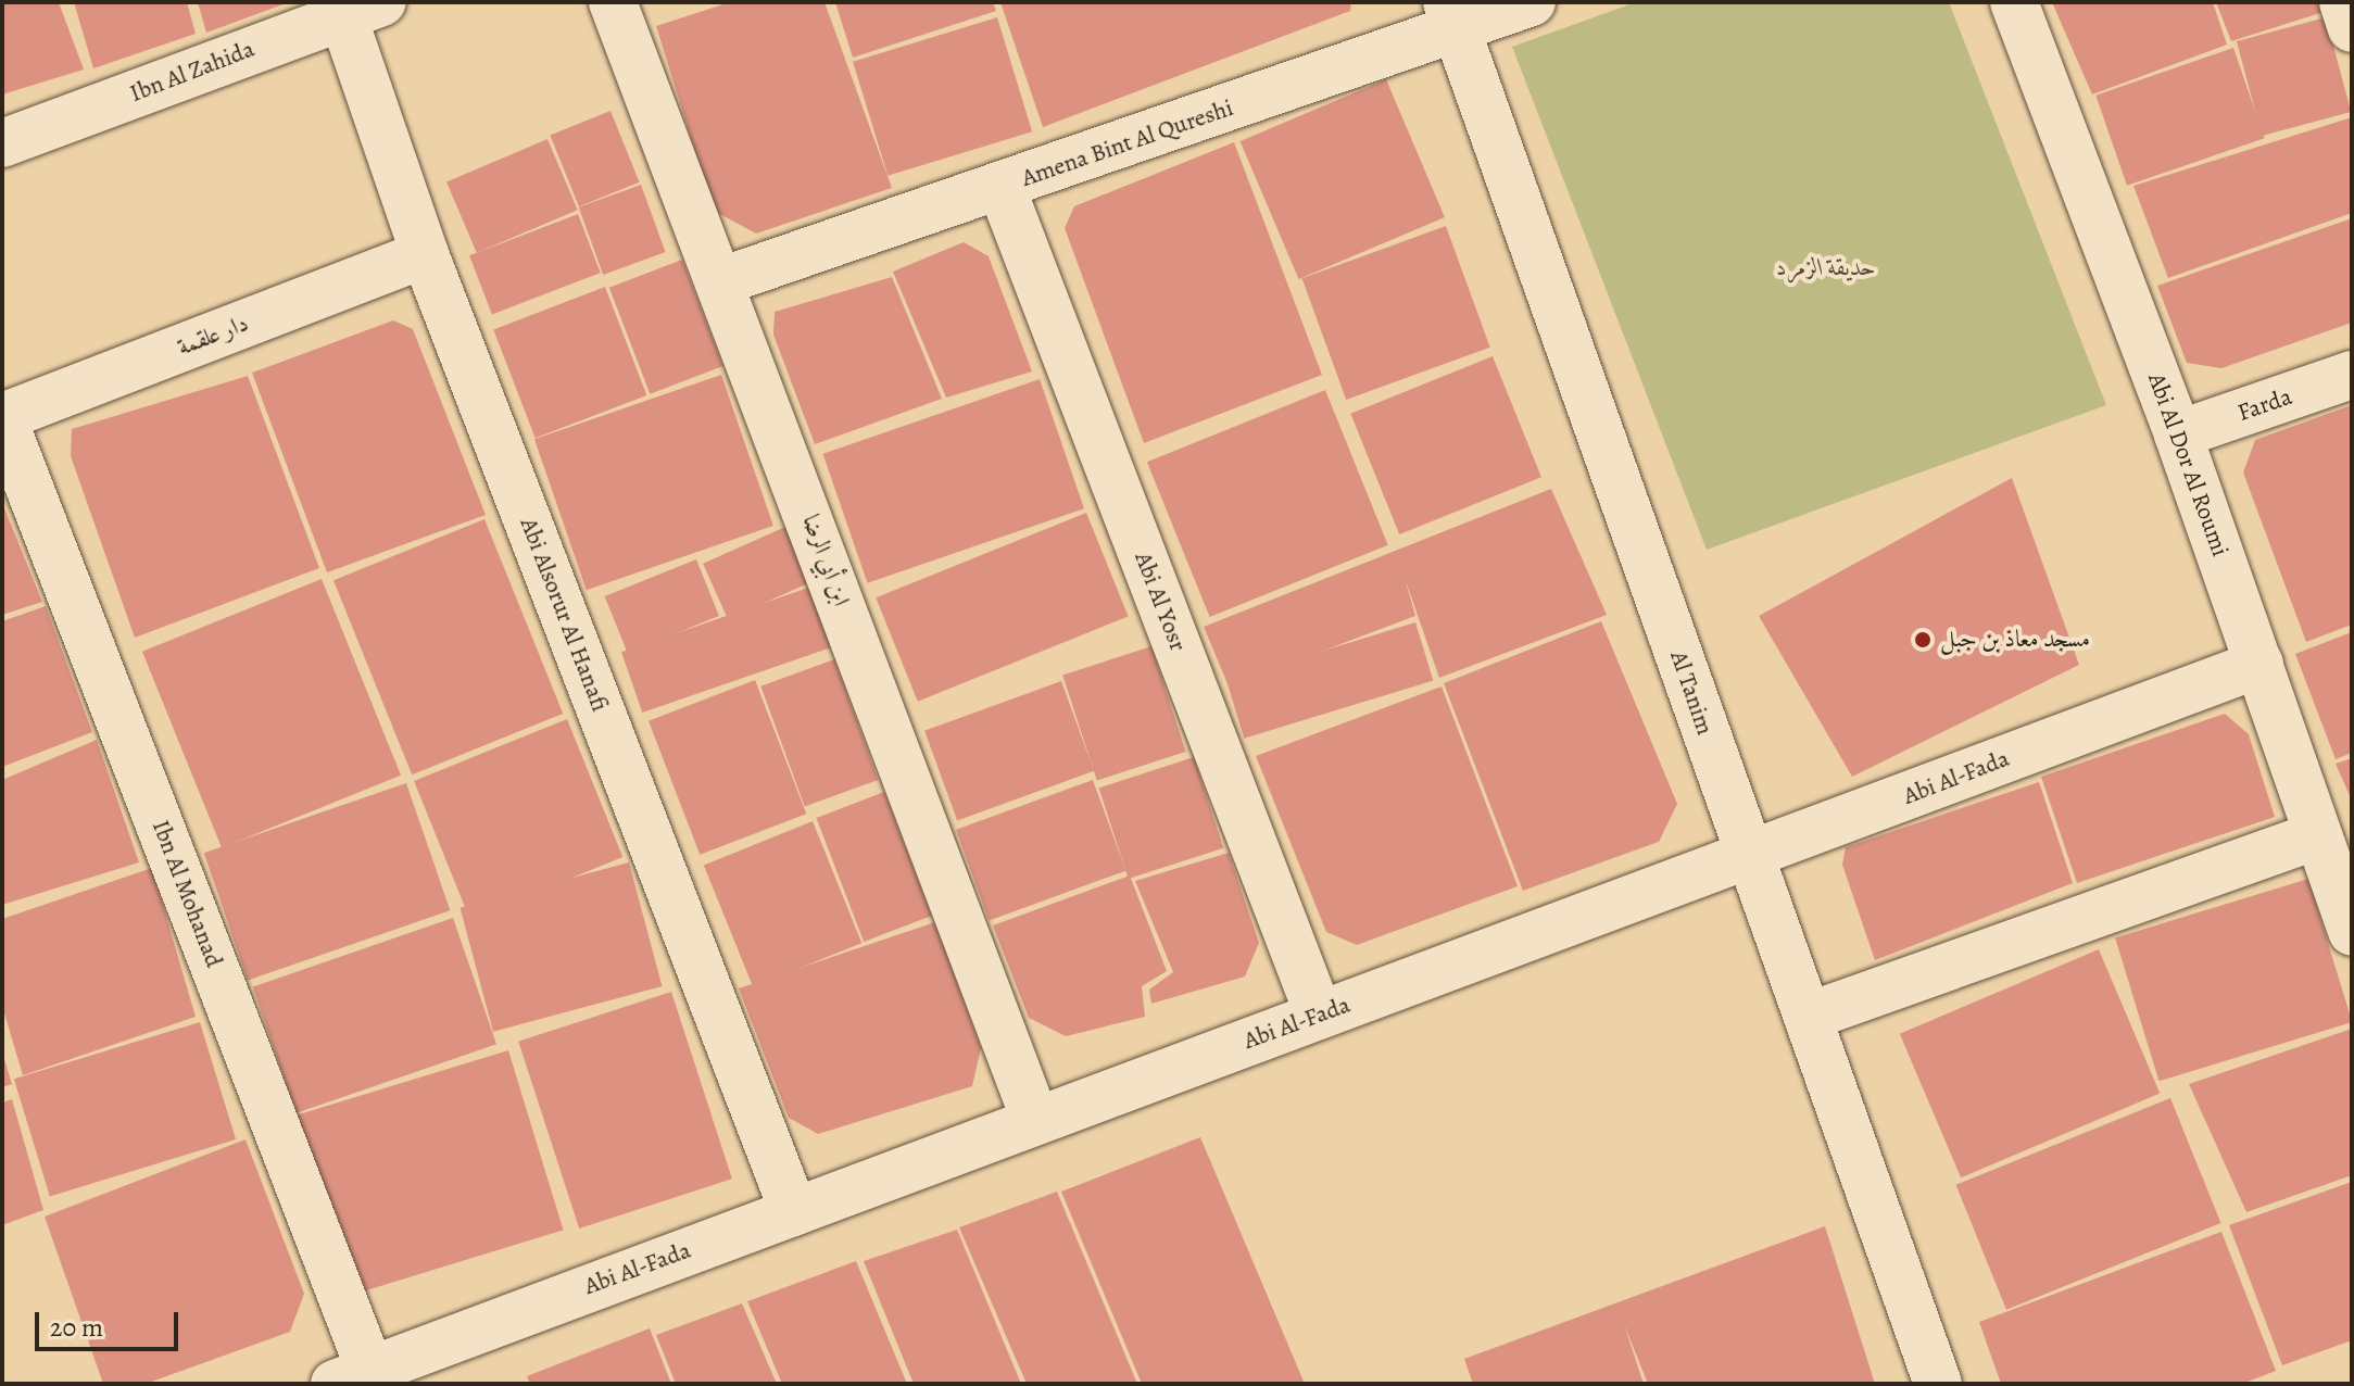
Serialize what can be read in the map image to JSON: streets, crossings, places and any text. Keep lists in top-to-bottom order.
{
  "streets": {
    "street": [
      "Ibn Al Zahida",
      "Amena Bint Al Qureshi",
      "دار علقمة",
      "Farda",
      "Abi Al Dor Al Roumi",
      "ابن أبي الرضا",
      "Abi Al Yosr",
      "Abi Alsorur Al Hanafi",
      "Al Tanim",
      "Abi Al-Fada",
      "Ibn Al Mohanad"
    ]
  },
  "crossings": [
    ["Ibn Al Zahida", "Abi Alsorur Al Hanafi"],
    ["Amena Bint Al Qureshi", "ابن أبي الرضا"],
    ["Amena Bint Al Qureshi", "Abi Al Yosr"],
    ["Amena Bint Al Qureshi", "Al Tanim"],
    ["دار علقمة", "Abi Alsorur Al Hanafi"],
    ["دار علقمة", "Ibn Al Mohanad"],
    ["Farda", "Abi Al Dor Al Roumi"],
    ["Abi Al Dor Al Roumi", "Abi Al-Fada"],
    ["ابن أبي الرضا", "Abi Al-Fada"],
    ["Abi Al Yosr", "Abi Al-Fada"],
    ["Abi Alsorur Al Hanafi", "Abi Al-Fada"],
    ["Al Tanim", "Abi Al-Fada"],
    ["Abi Al-Fada", "Ibn Al Mohanad"]
  ],
  "parks": ["حديقة الزمرد"],
  "places": ["مسجد معاذ بن جبل"],
  "scale_bar": "20 m"
}
